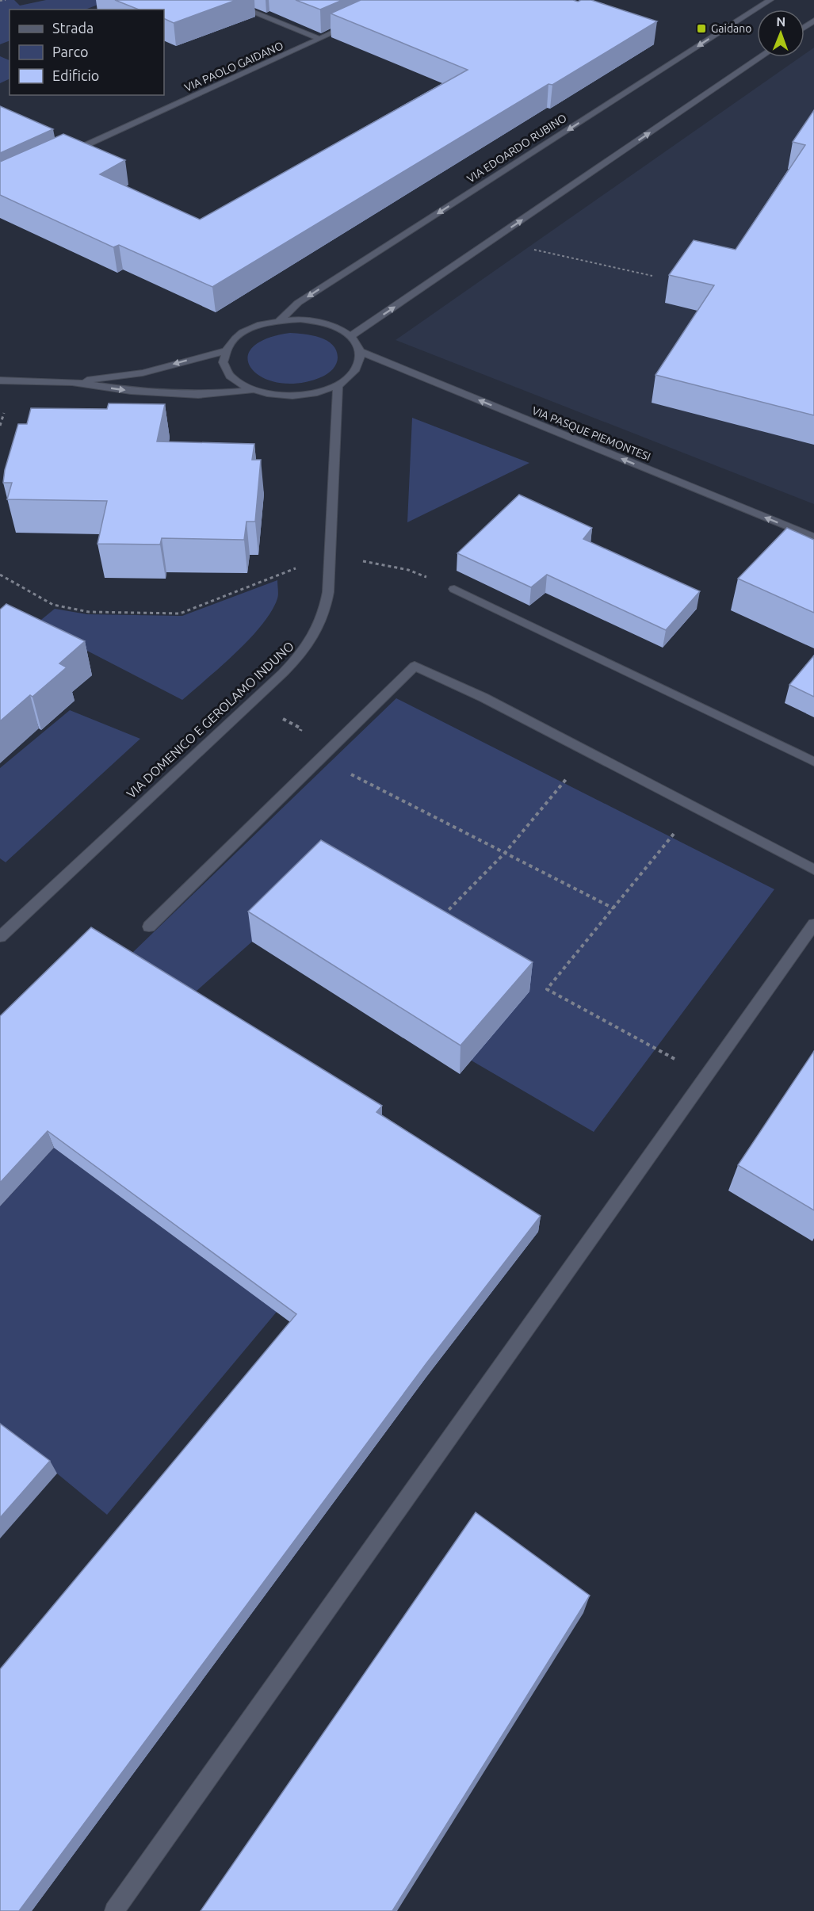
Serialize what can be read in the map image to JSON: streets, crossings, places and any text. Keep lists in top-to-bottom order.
{
  "streets": {
    "street": [
      "VIA PAOLO GAIDANO",
      "VIA EDOARDO RUBINO",
      "VIA PASQUE PIEMONTESI",
      "VIA DOMENICO E GEROLAMO INDUNO"
    ]
  },
  "crossings": [
    ["VIA EDOARDO RUBINO", "VIA PASQUE PIEMONTESI"],
    ["VIA EDOARDO RUBINO", "VIA DOMENICO E GEROLAMO INDUNO"],
    ["VIA PASQUE PIEMONTESI", "VIA DOMENICO E GEROLAMO INDUNO"]
  ],
  "one_way": ["VIA PASQUE PIEMONTESI"],
  "places": {
    "transit": ["Gaidano"]
  },
  "legend": ["Strada", "Parco", "Edificio"],
  "north": "top"
}
